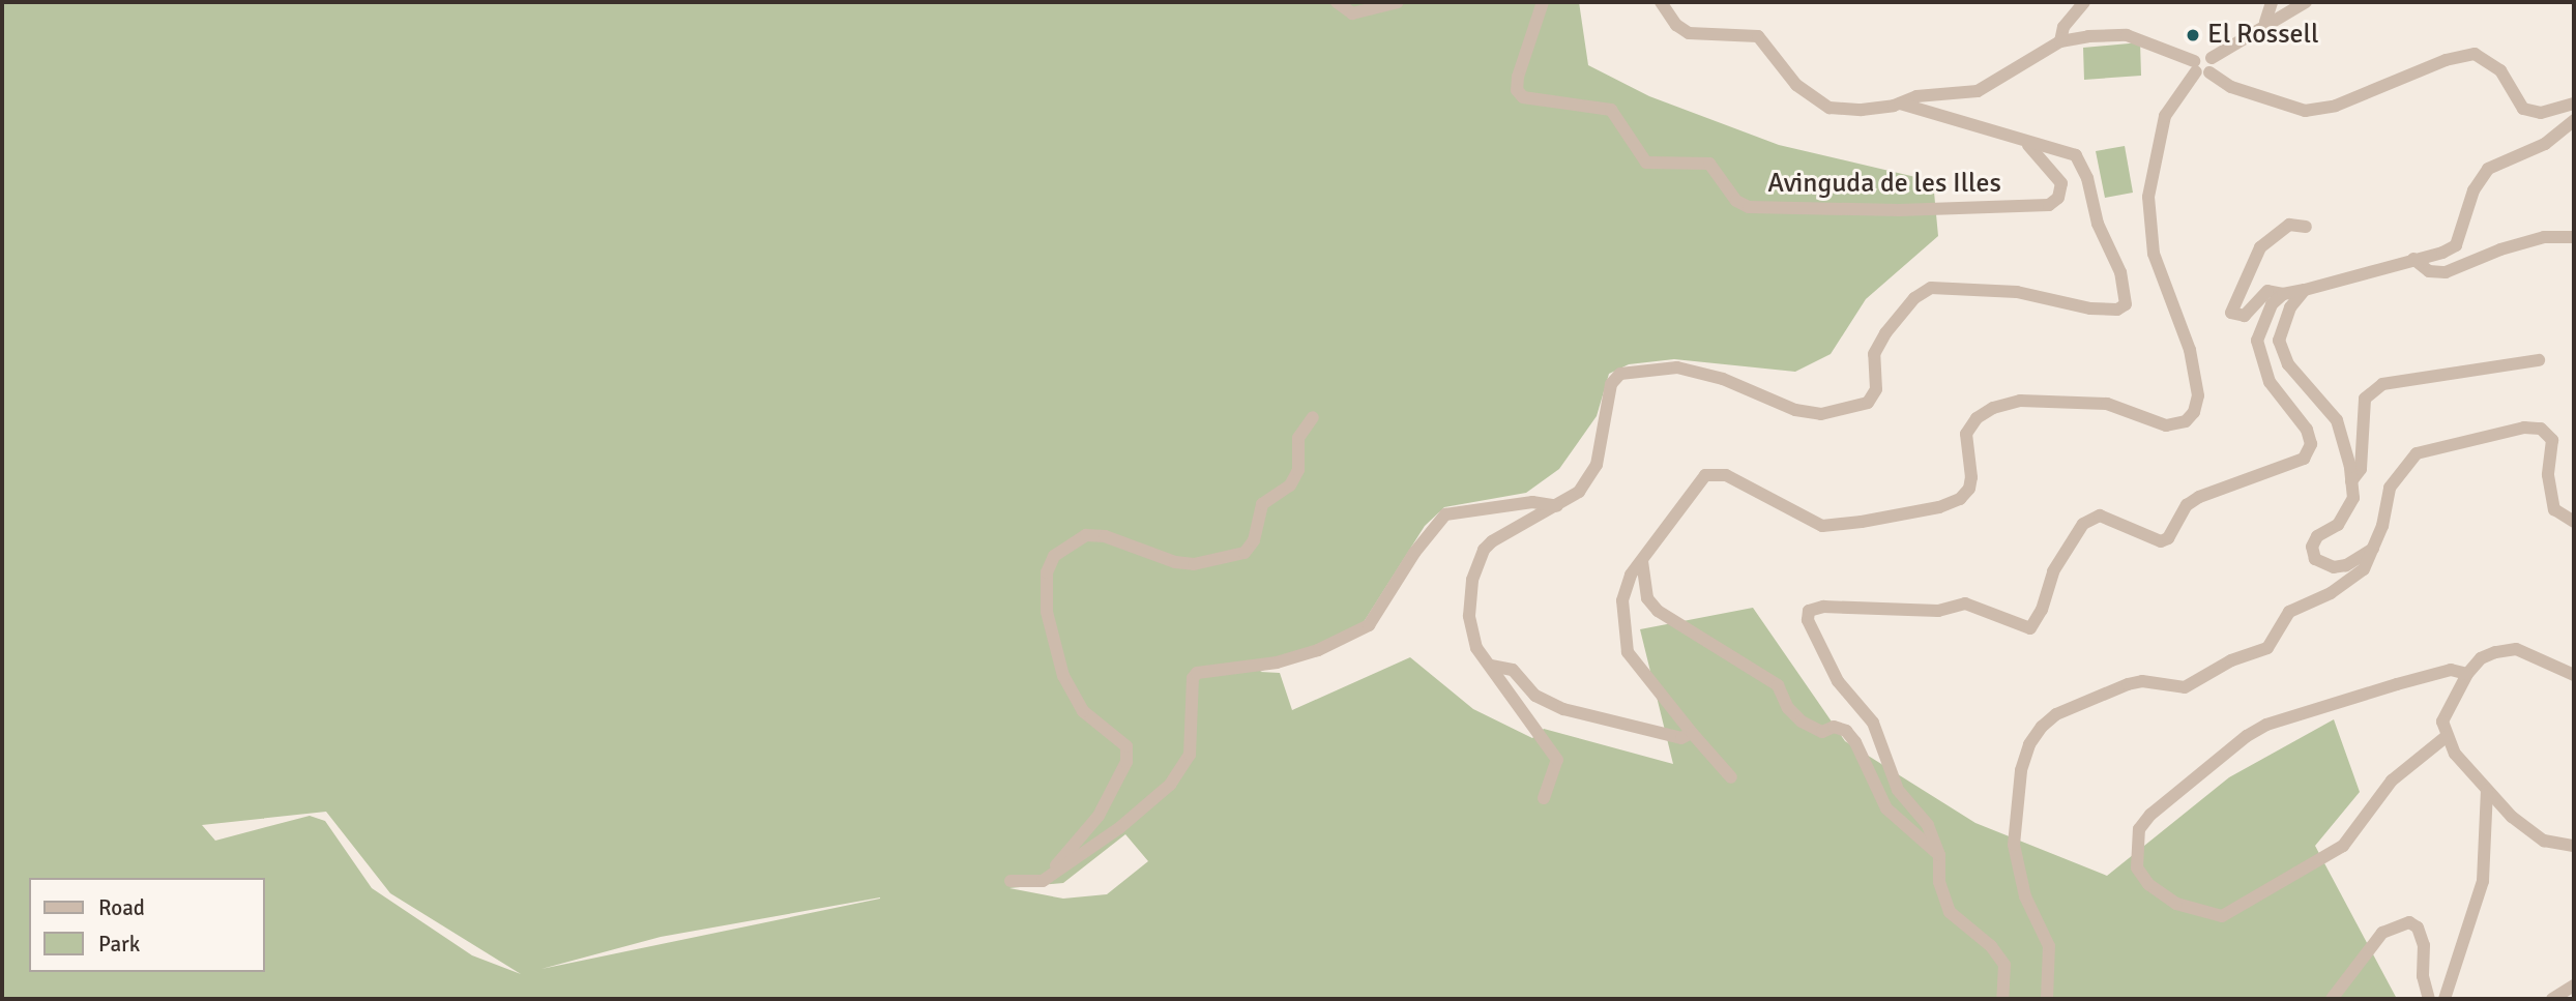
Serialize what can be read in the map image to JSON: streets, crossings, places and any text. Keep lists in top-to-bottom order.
{
  "streets": {
    "street": ["Avinguda de les Illes"]
  },
  "places": ["El Rossell"],
  "legend": ["Road", "Park"]
}
